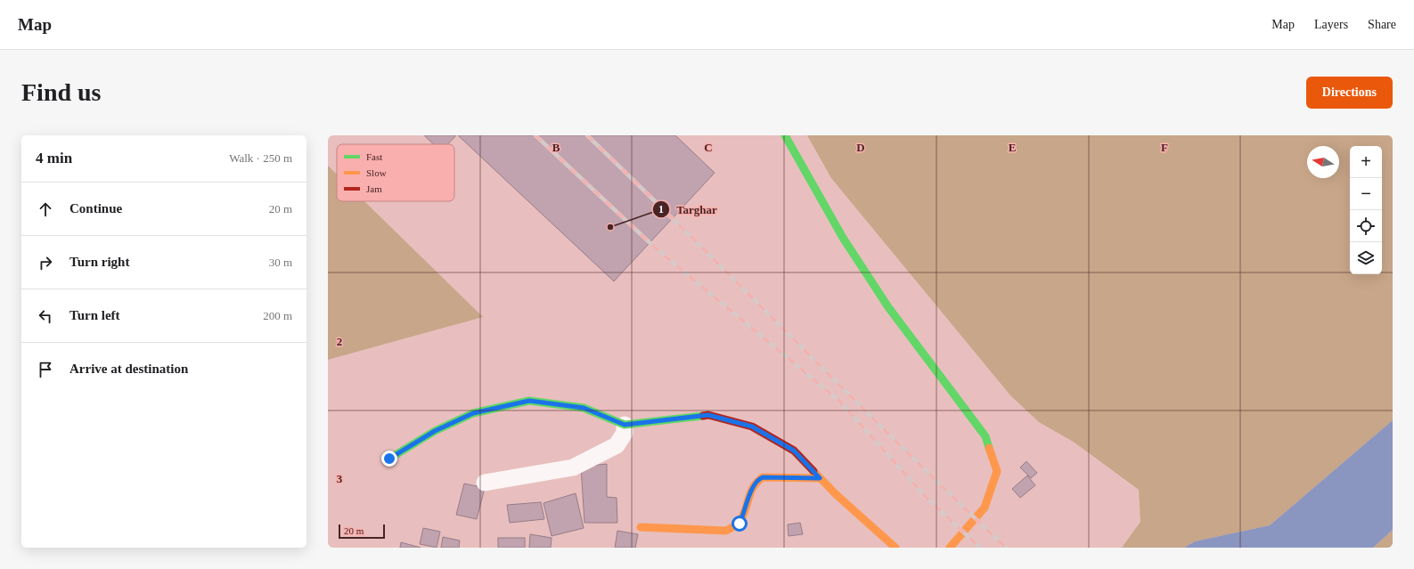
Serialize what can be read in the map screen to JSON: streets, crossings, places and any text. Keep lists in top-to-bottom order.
{
  "places": ["Targhar"],
  "legend": ["Fast", "Slow", "Jam"],
  "scale_bar": "20 m",
  "north": "left",
  "page": {
    "header": "Map",
    "nav": ["Map", "Layers", "Share"],
    "buttons": "Directions",
    "title": "Find us",
    "heading": ["4 min", "Walk · 250 m"],
    "map_buttons": ["+", "−"],
    "list": [
      ["Continue", "20 m"],
      ["Turn right", "30 m"],
      ["Turn left", "200 m"],
      "Arrive at destination"
    ],
    "scale": "20 m"
  },
  "grid": {
    "columns": [
      "B",
      "C",
      "D",
      "E",
      "F"
    ],
    "rows": ["2", "3"]
  }
}
